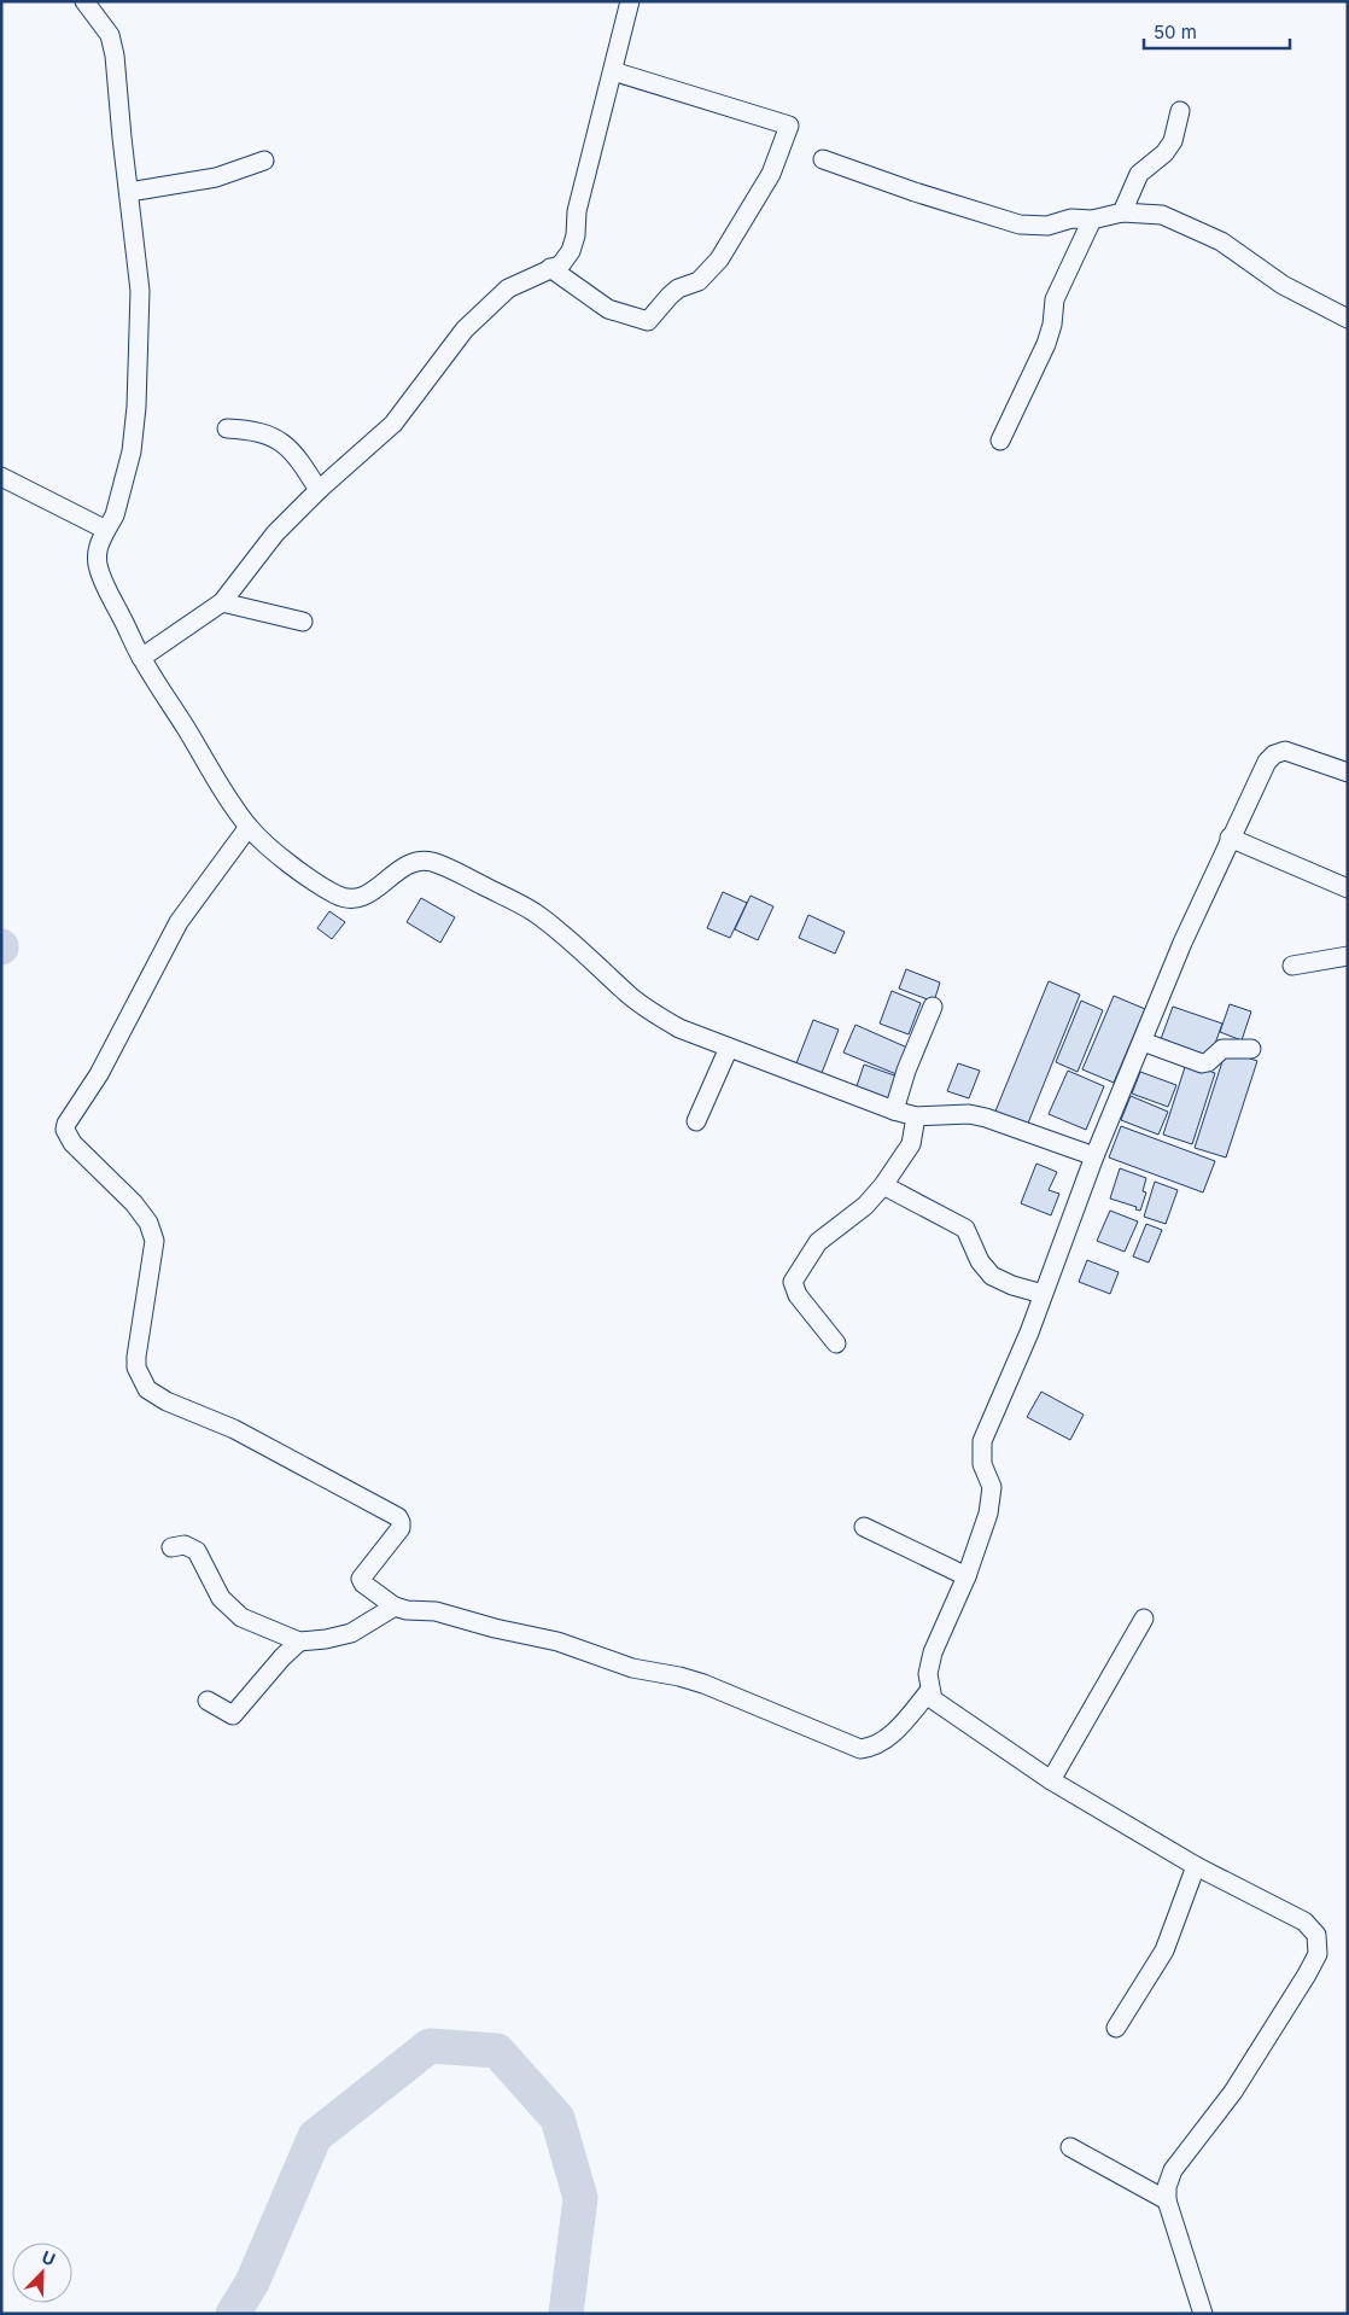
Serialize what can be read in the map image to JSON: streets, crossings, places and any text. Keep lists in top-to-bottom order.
{
  "scale_bar": "50 m",
  "north": "top right"
}
